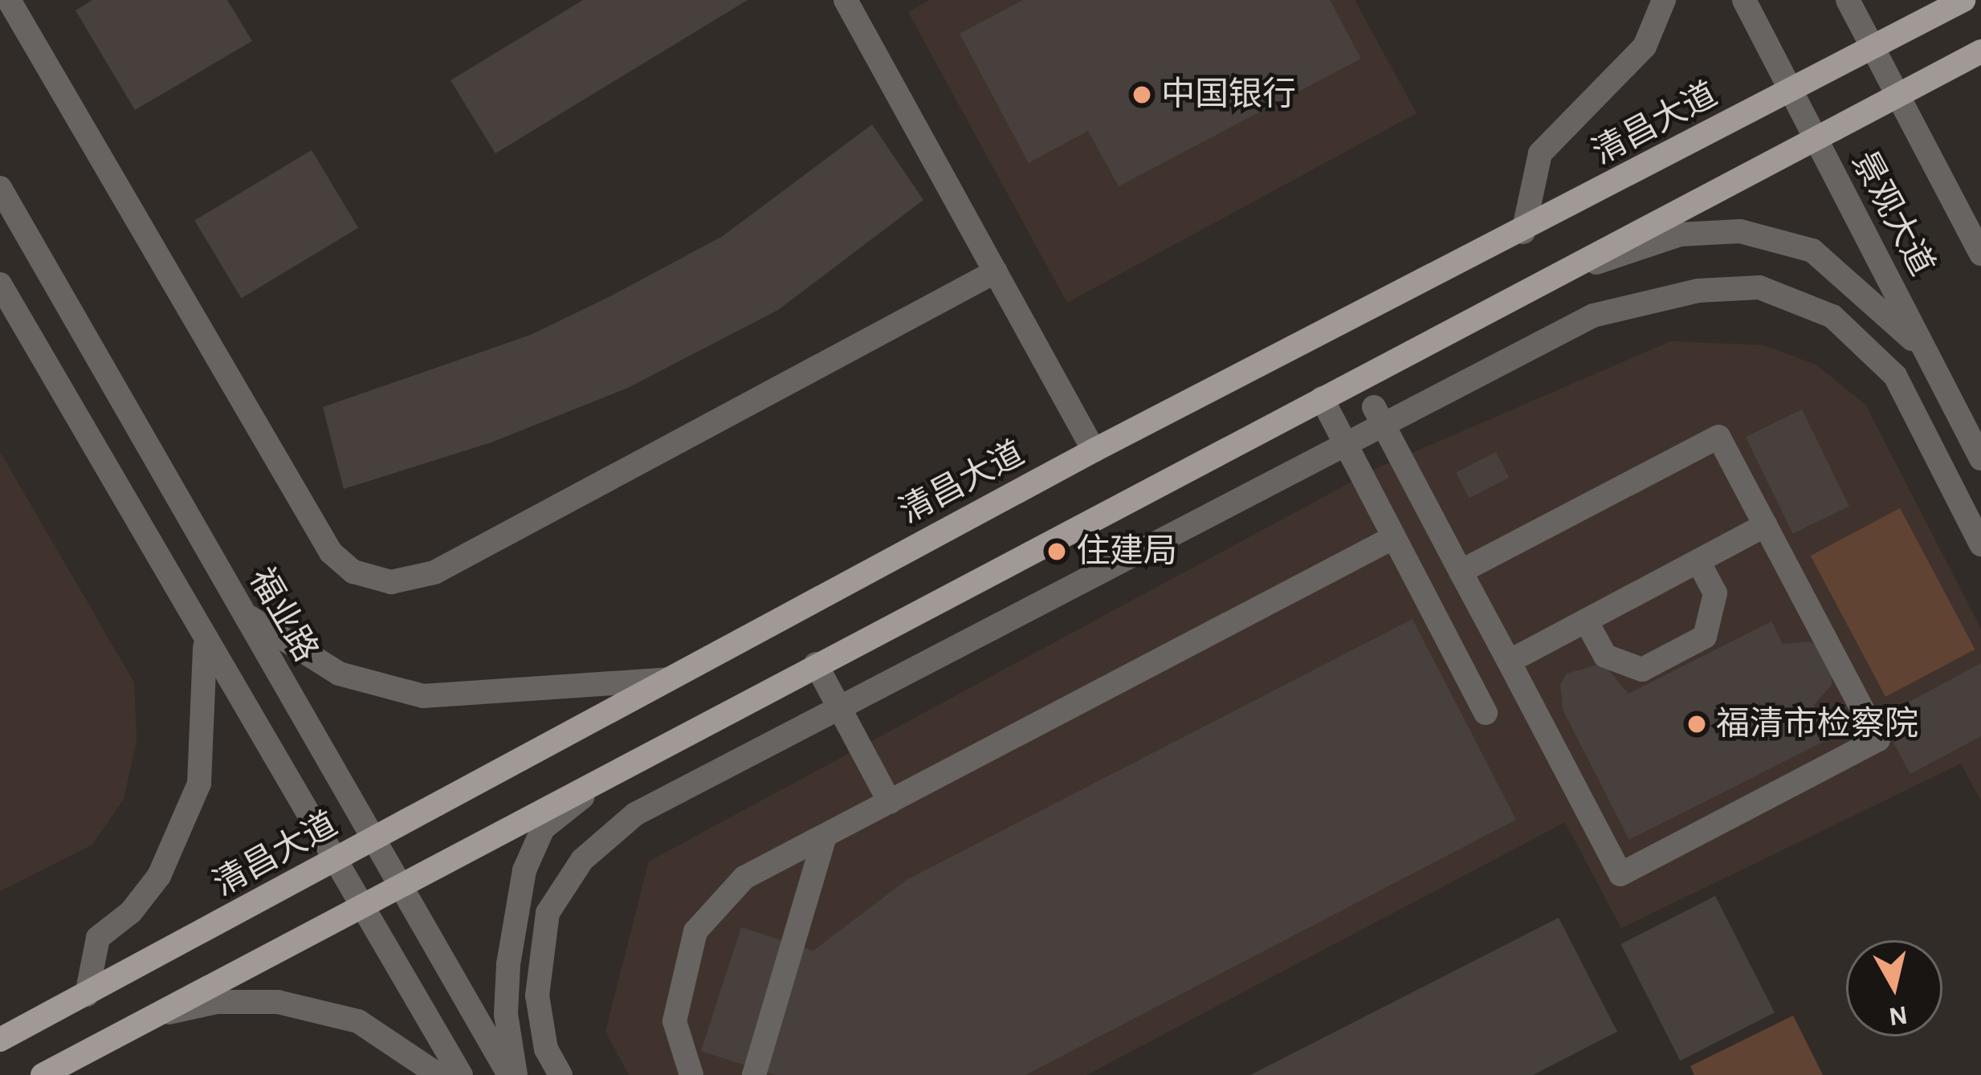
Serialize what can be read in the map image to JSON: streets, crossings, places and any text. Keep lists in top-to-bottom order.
{
  "streets": {
    "main road": ["清昌大道"],
    "street": ["景观大道", "福业路"]
  },
  "crossings": [
    ["清昌大道", "景观大道"],
    ["清昌大道", "福业路"]
  ],
  "places": ["中国银行", "住建局", "福清市检察院"],
  "north": "bottom"
}
